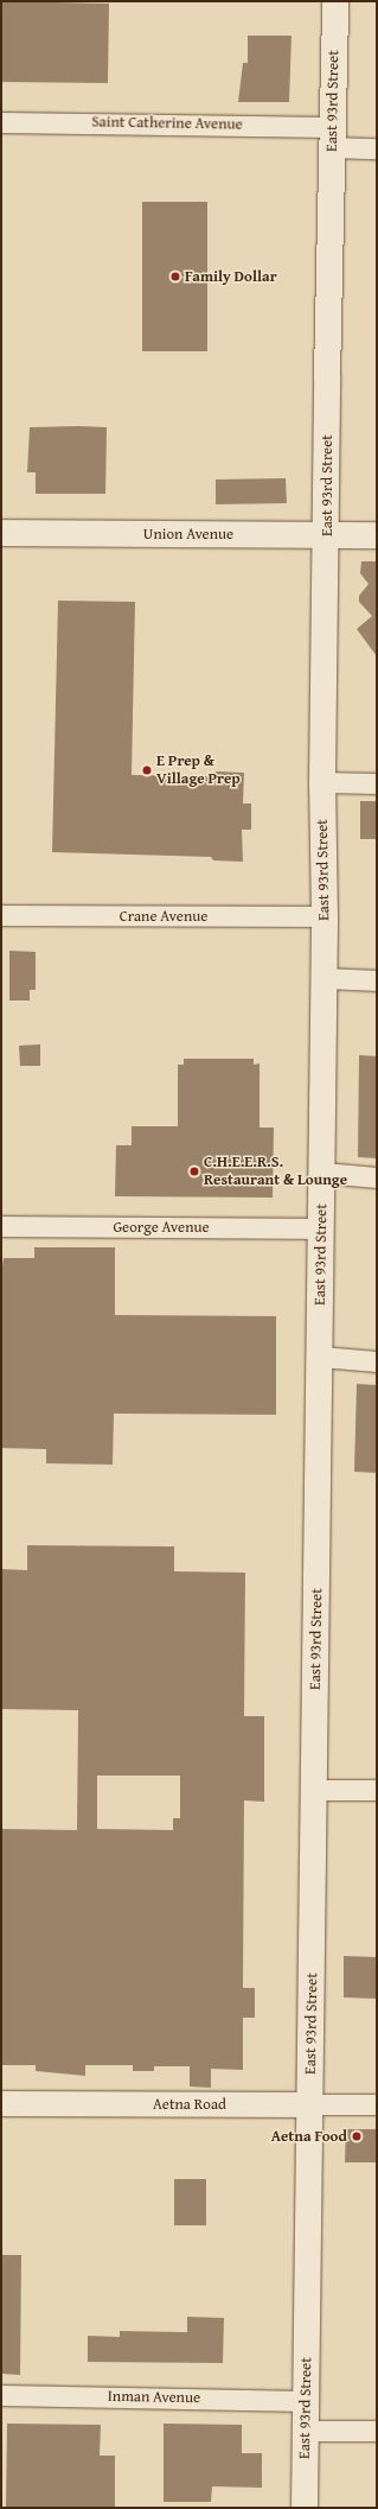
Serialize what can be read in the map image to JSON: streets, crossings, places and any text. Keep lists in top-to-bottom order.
{
  "streets": {
    "main road": ["East 93rd Street", "Union Avenue"],
    "street": [
      "Saint Catherine Avenue",
      "Crane Avenue",
      "George Avenue",
      "Aetna Road",
      "Inman Avenue"
    ]
  },
  "crossings": [
    ["East 93rd Street", "Saint Catherine Avenue"],
    ["East 93rd Street", "Union Avenue"],
    ["East 93rd Street", "Crane Avenue"],
    ["East 93rd Street", "George Avenue"],
    ["East 93rd Street", "Aetna Road"],
    ["East 93rd Street", "Inman Avenue"]
  ],
  "places": [
    "Family Dollar",
    "E Prep & Village Prep",
    "C.H.E.E.R.S. Restaurant & Lounge",
    "Aetna Food"
  ]
}
